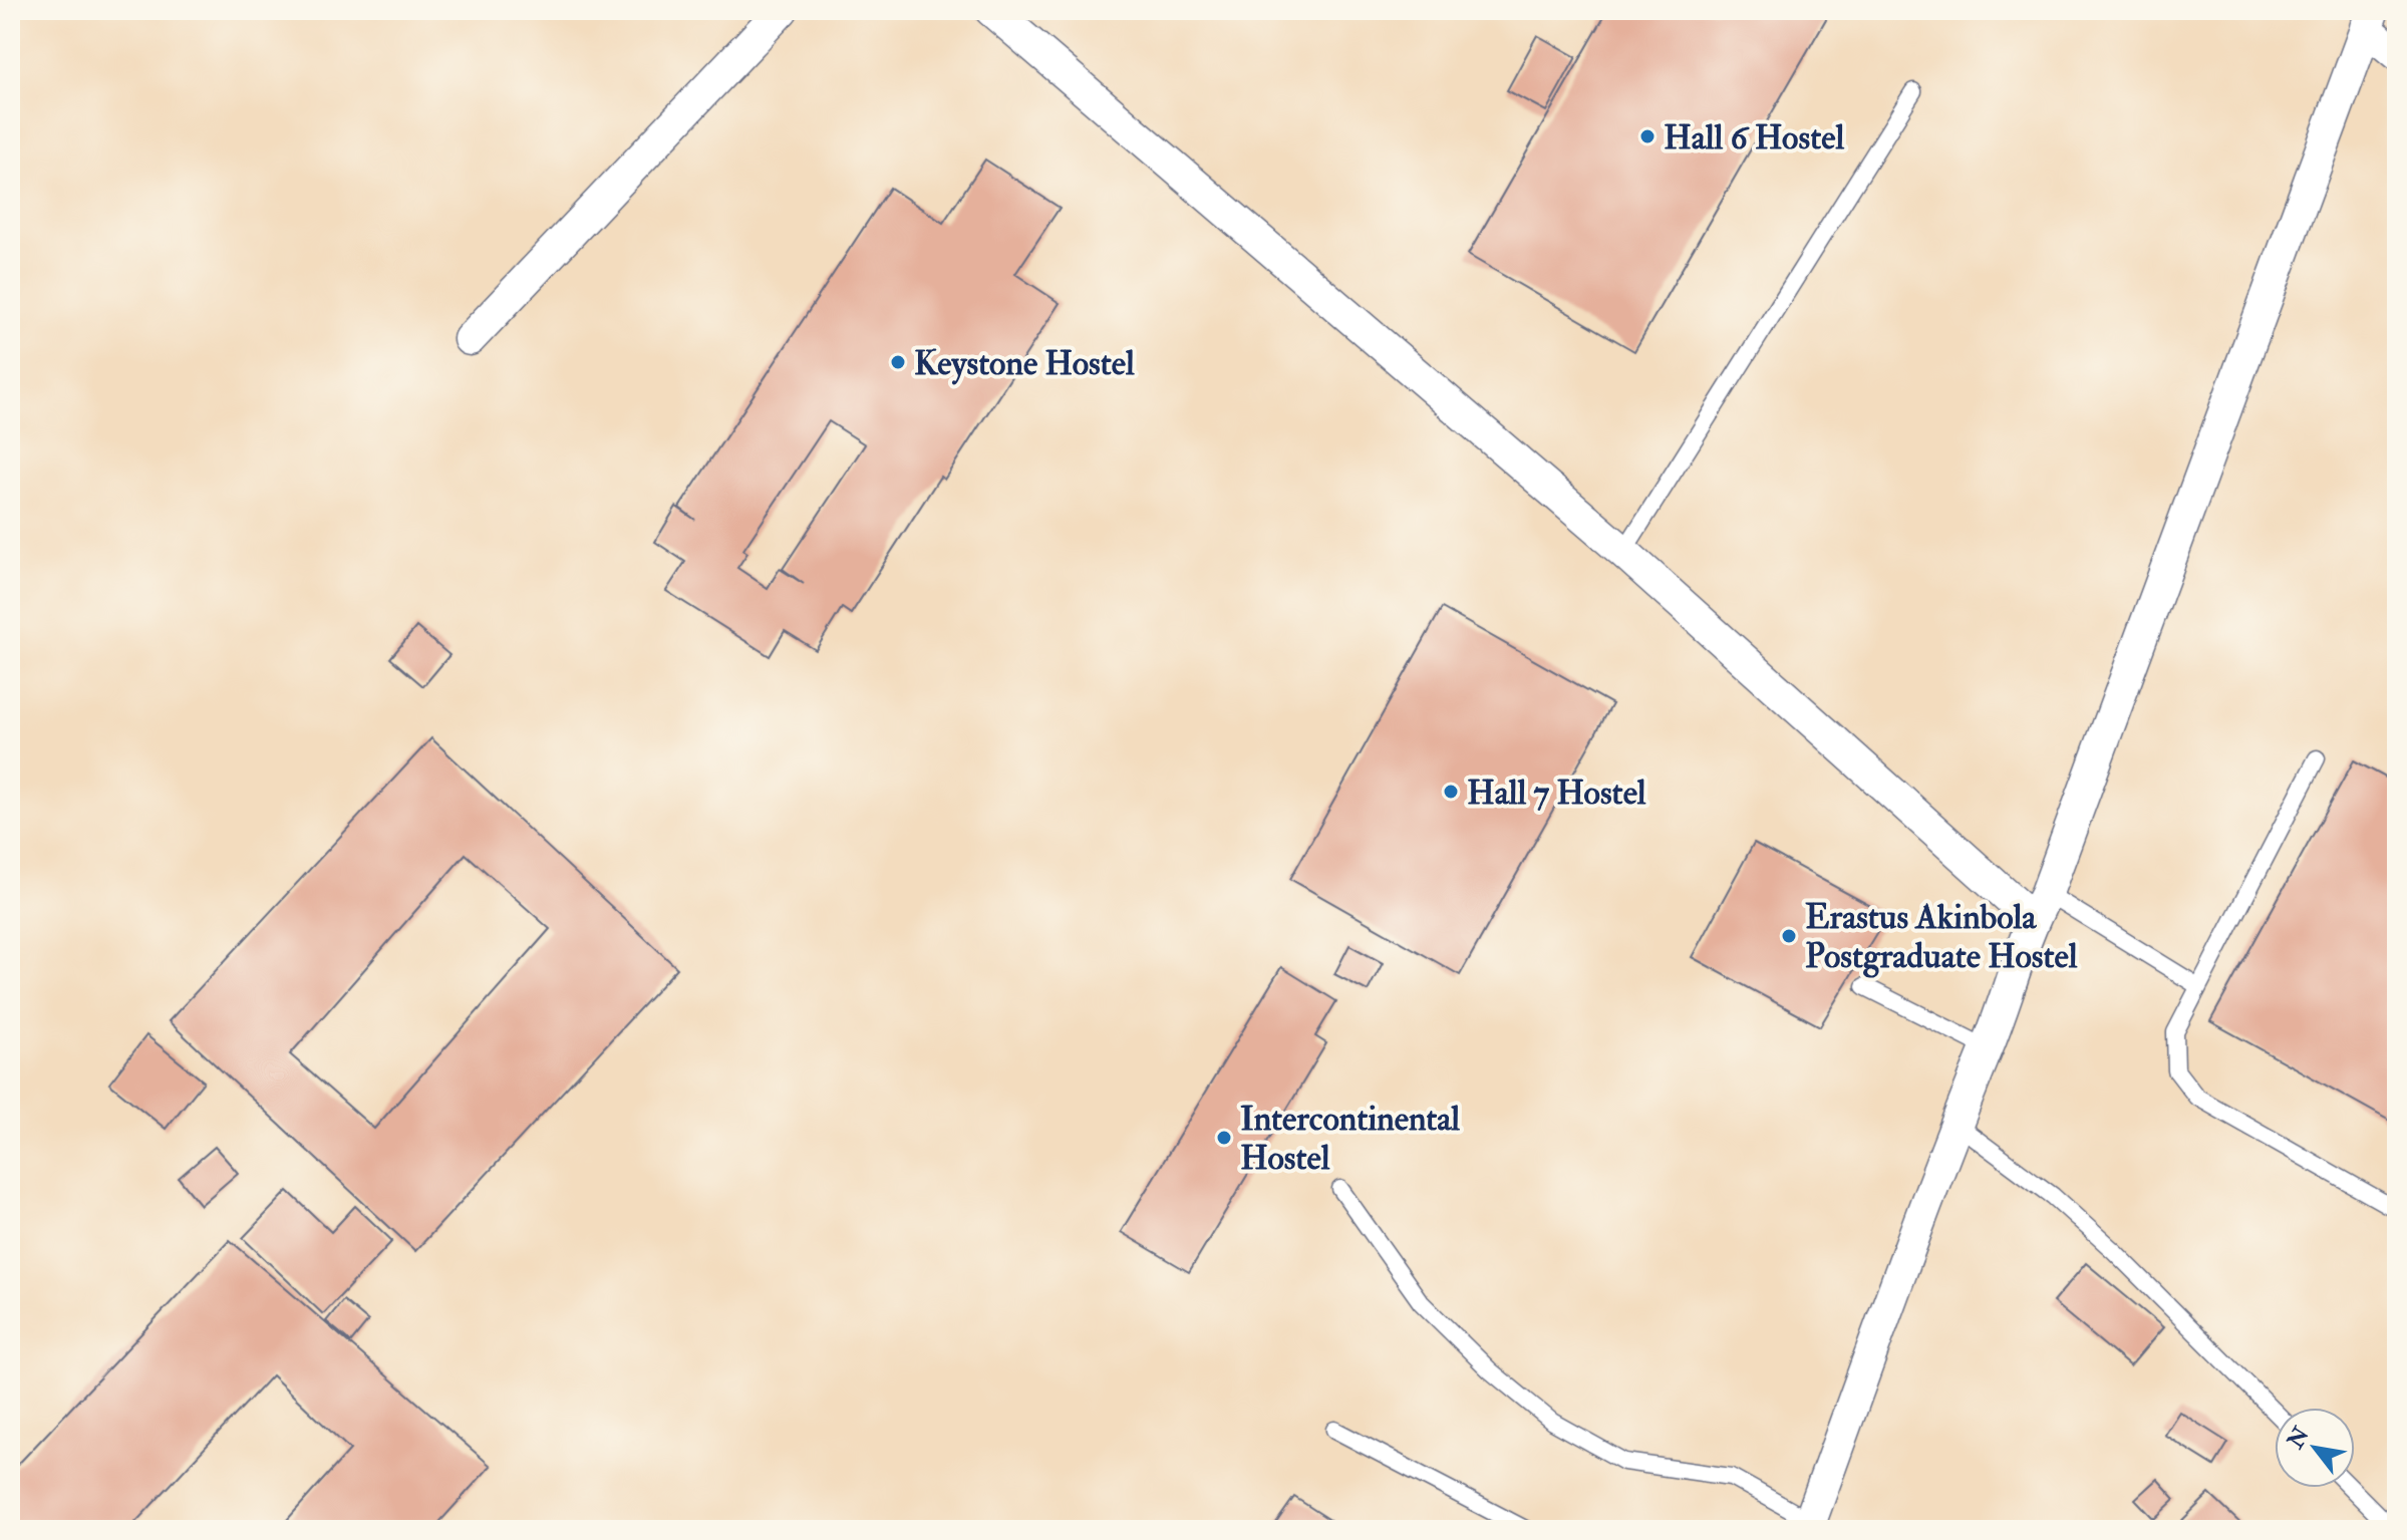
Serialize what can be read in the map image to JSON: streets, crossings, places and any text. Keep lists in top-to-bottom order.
{
  "places": [
    "Hall 6 Hostel",
    "Keystone Hostel",
    "Hall 7 Hostel",
    "Erastus Akinbola Postgraduate Hostel",
    "Intercontinental Hostel"
  ],
  "north": "top left"
}
